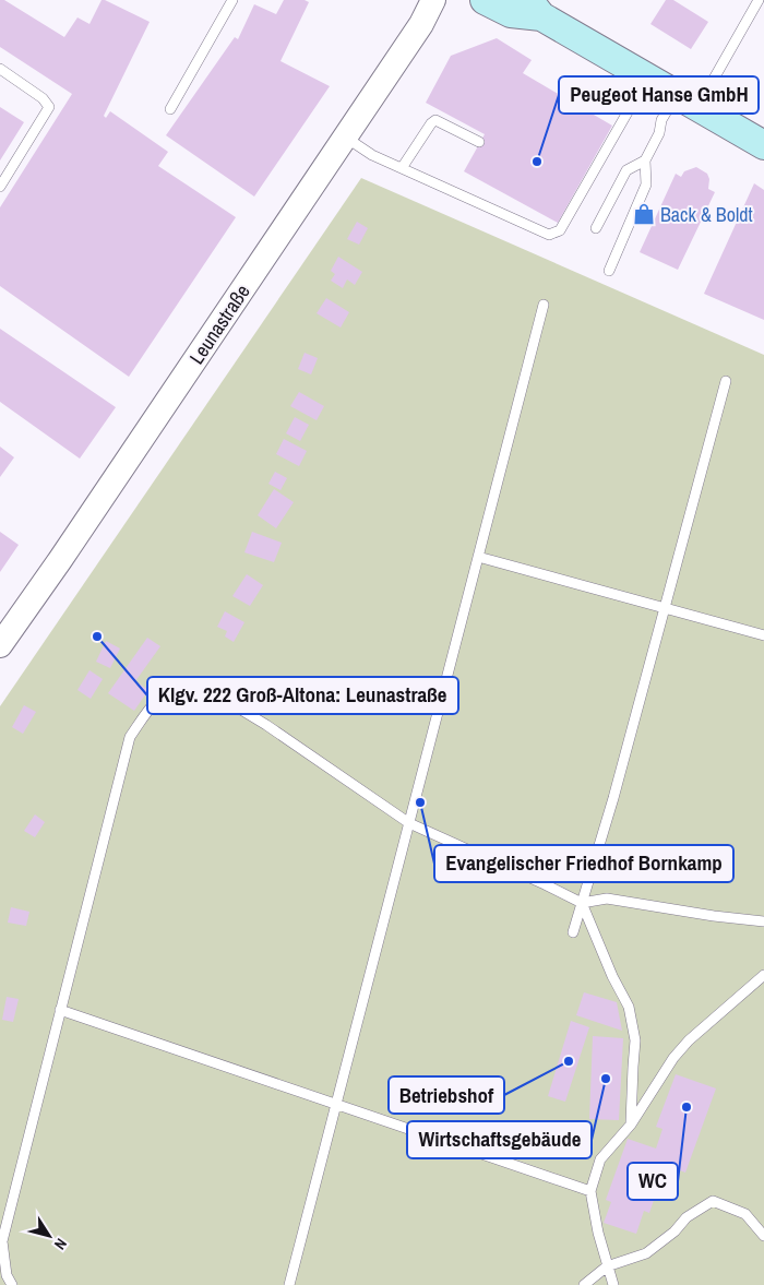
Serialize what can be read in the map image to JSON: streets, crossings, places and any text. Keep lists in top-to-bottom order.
{
  "streets": {
    "street": ["Leunastraße"]
  },
  "places": {
    "other": [
      "Peugeot Hanse GmbH",
      "Klgv. 222 Groß-Altona: Leunastraße",
      "Evangelischer Friedhof Bornkamp",
      "Betriebshof",
      "Wirtschaftsgebäude",
      "WC"
    ],
    "shop": ["Back & Boldt"]
  },
  "north": "bottom right"
}
